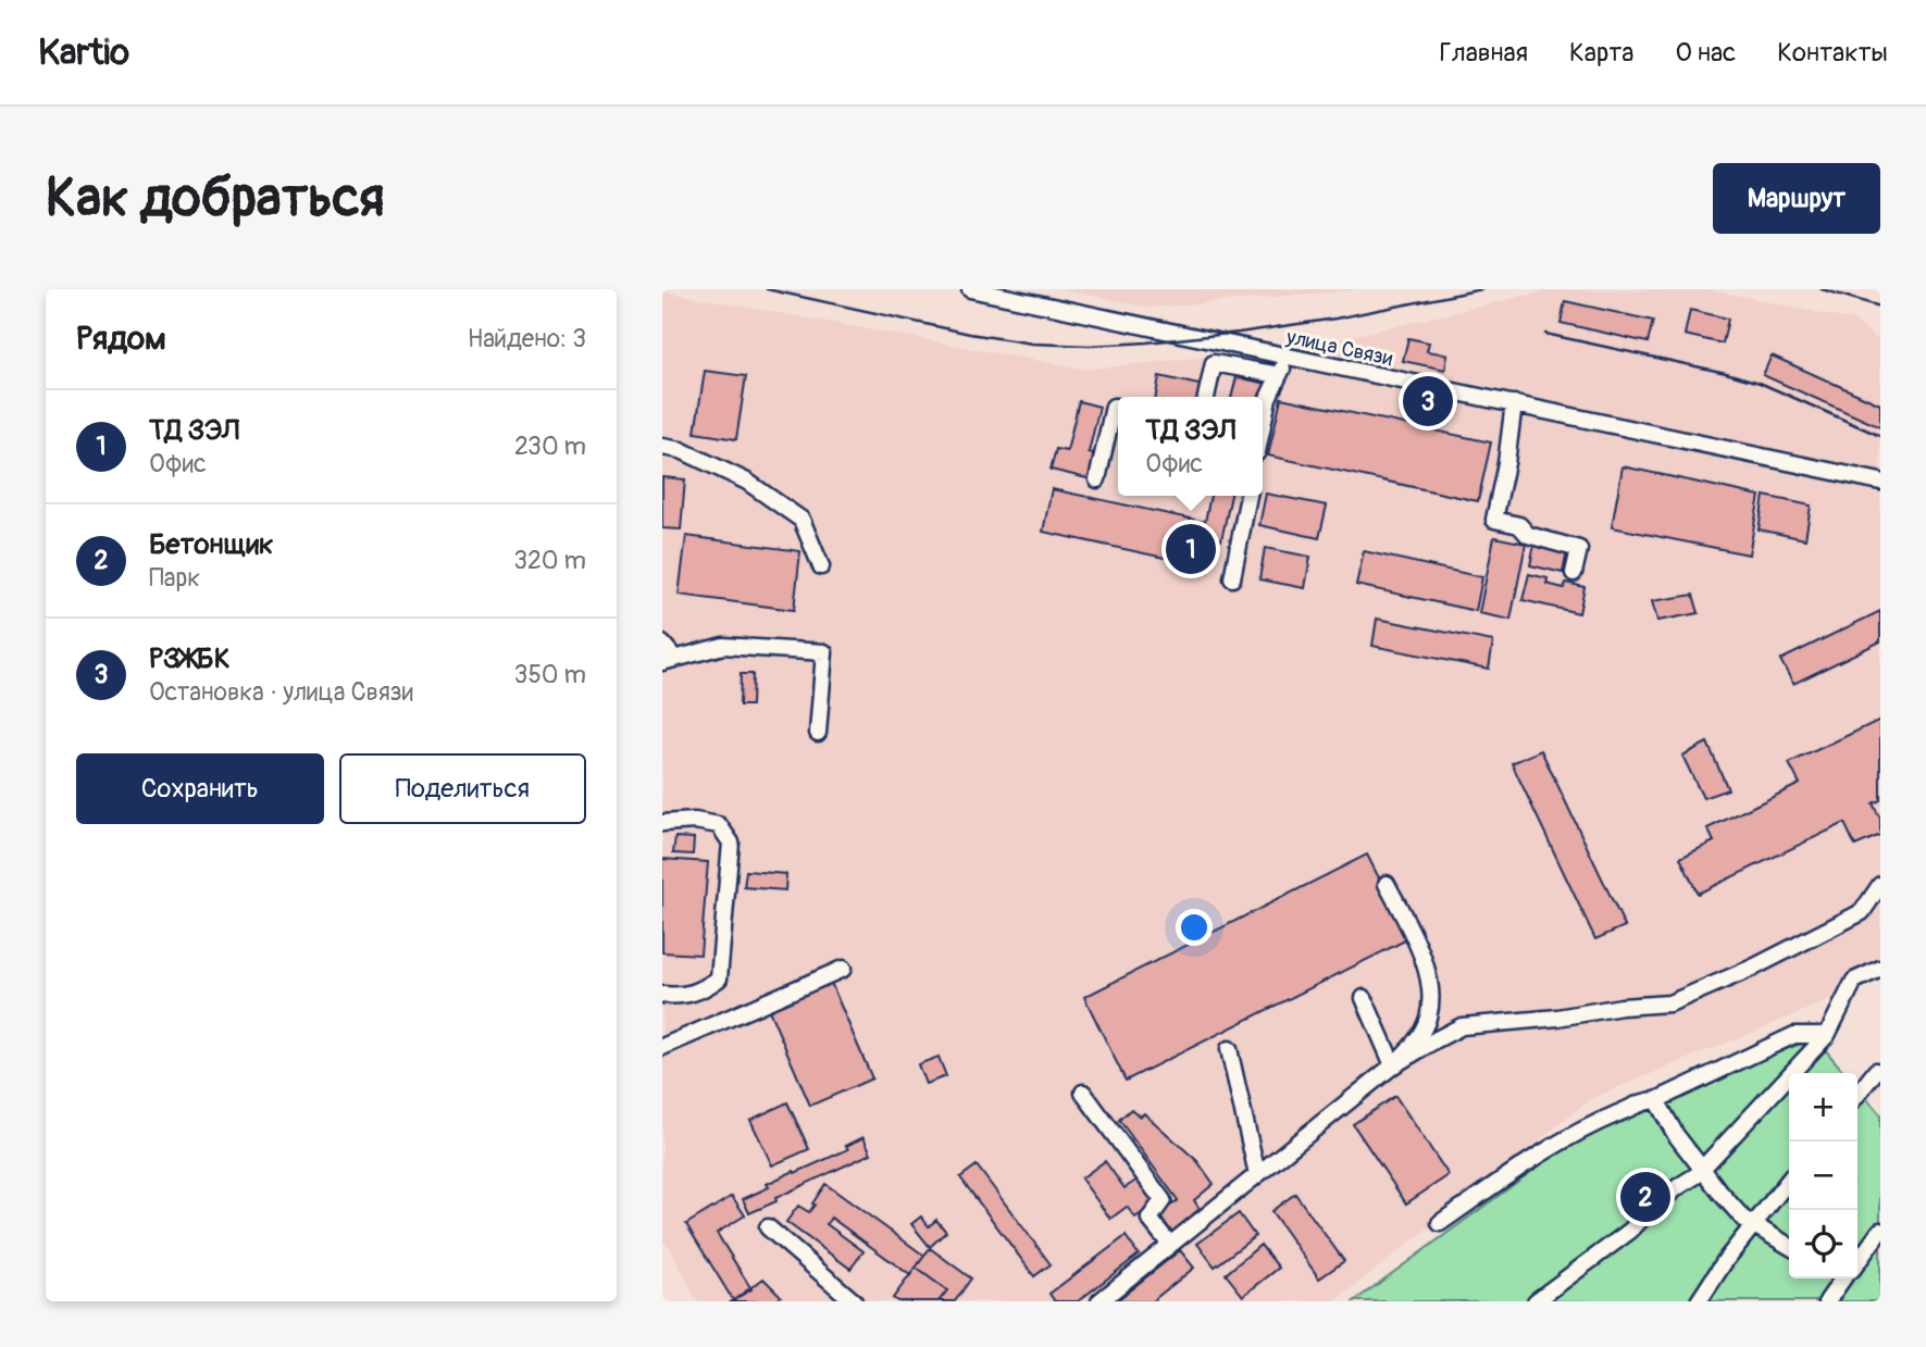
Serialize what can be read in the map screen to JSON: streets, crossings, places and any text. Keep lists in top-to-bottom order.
{
  "streets": {
    "street": ["улица Связи"]
  },
  "page": {
    "header": "Kartio",
    "nav": [
      "Главная",
      "Карта",
      "О нас",
      "Контакты"
    ],
    "buttons": [
      "Маршрут",
      ["Сохранить", "Поделиться"]
    ],
    "title": "Как добраться",
    "heading": ["Рядом", "Найдено: 3"],
    "pins": ["3", "1", "2"],
    "list": [
      {
        "mark": "1",
        "name": "ТД ЗЭЛ",
        "note": "Офис",
        "value": "230 m"
      },
      {
        "mark": "2",
        "name": "Бетонщик",
        "note": "Парк",
        "value": "320 m"
      },
      {
        "mark": "3",
        "name": "РЗЖБК",
        "note": "Остановка · улица Связи",
        "value": "350 m"
      }
    ],
    "popup": ["ТД ЗЭЛ", "Офис"],
    "map_buttons": ["+", "−"]
  }
}
